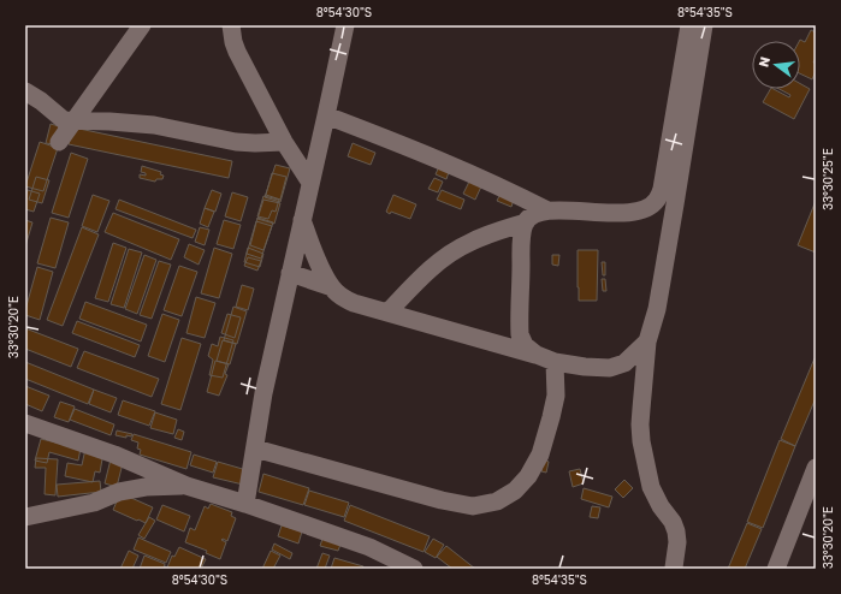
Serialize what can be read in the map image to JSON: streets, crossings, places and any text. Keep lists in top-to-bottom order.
{
  "north": "left",
  "coordinates": [
    "8°54'30\"S",
    "8°54'35\"S",
    "33°30'25\"E",
    "33°30'20\"E"
  ]
}
